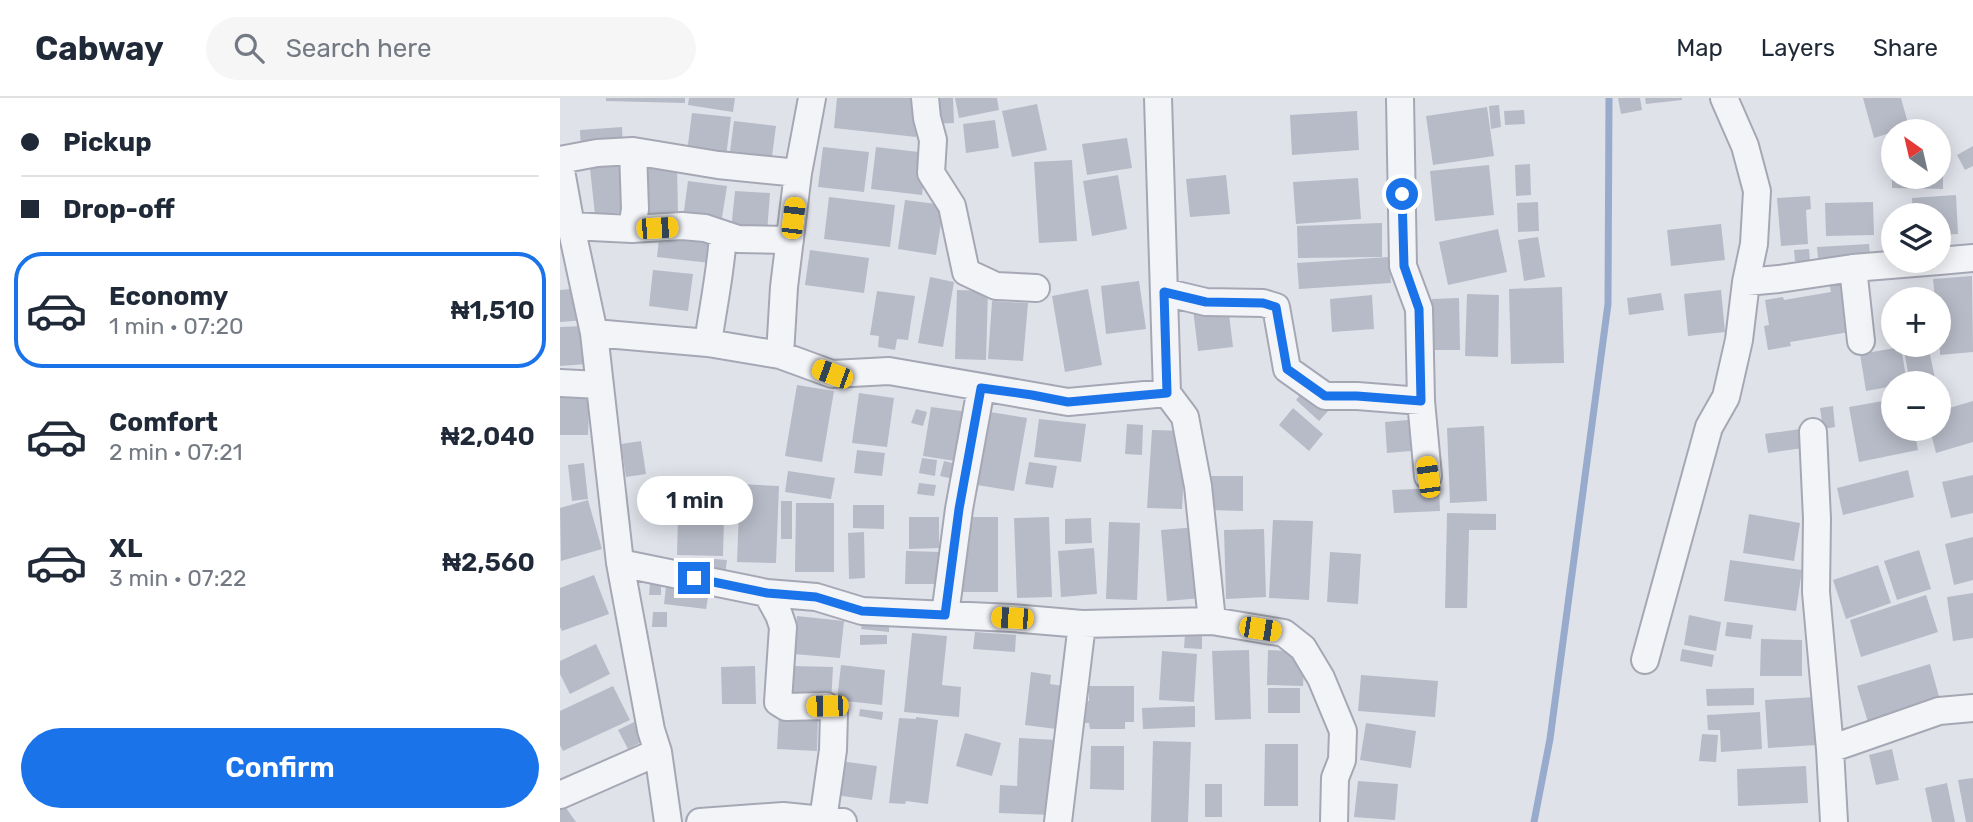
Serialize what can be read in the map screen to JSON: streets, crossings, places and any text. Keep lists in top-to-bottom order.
{
  "north": "top left",
  "page": {
    "header": "Cabway",
    "search": "Search here",
    "nav": ["Map", "Layers", "Share"],
    "banner": ["Pickup", "Drop-off"],
    "map_buttons": ["+", "−"],
    "list": [
      {
        "name": "Economy",
        "note": "1 min · 07:20",
        "value": "₦1,510"
      },
      {
        "name": "Comfort",
        "note": "2 min · 07:21",
        "value": "₦2,040"
      },
      {
        "name": "XL",
        "note": "3 min · 07:22",
        "value": "₦2,560"
      }
    ],
    "bubble": "1 min",
    "buttons": "Confirm"
  }
}
